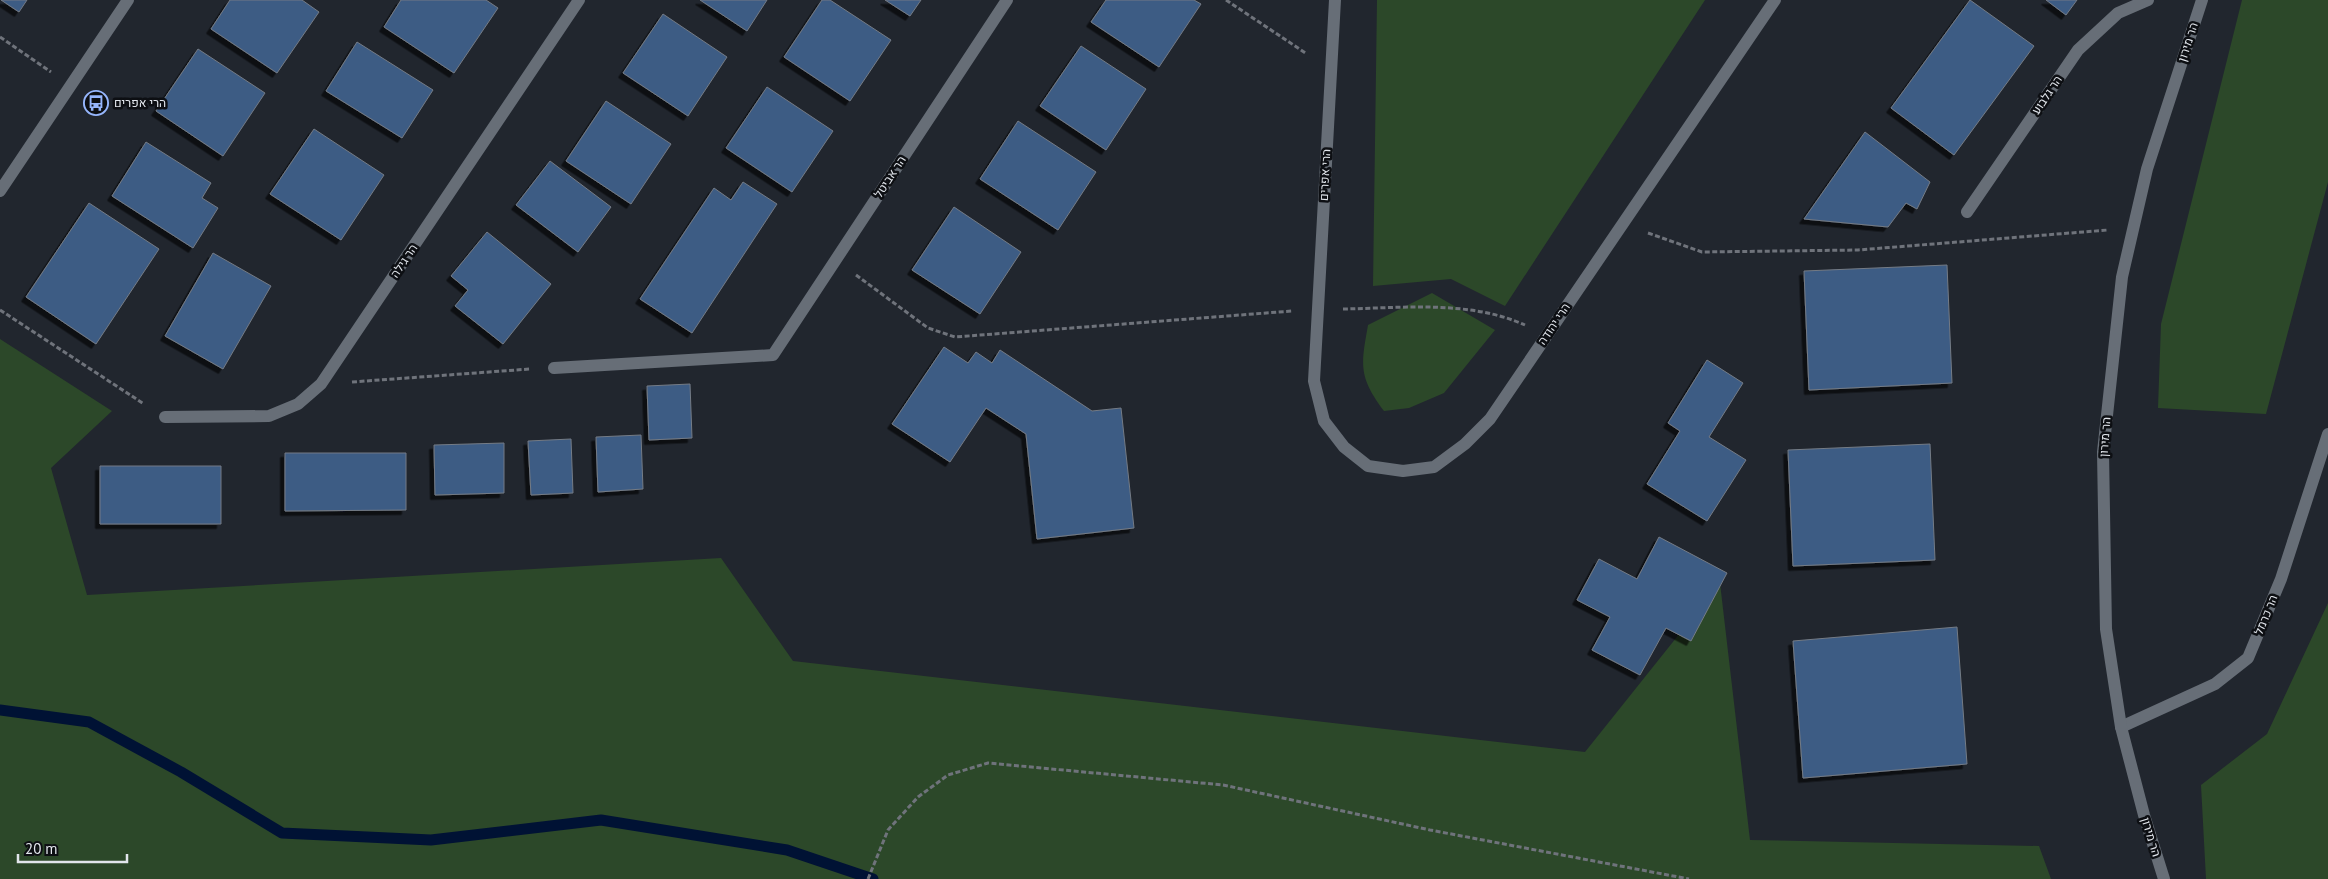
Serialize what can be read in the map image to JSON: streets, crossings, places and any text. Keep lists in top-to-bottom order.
{
  "streets": {
    "street": [
      "הר מירון",
      "הר גלבוע",
      "הרי אפרים",
      "הר אביטל",
      "הר גילה",
      "הרי יהודה",
      "הר כרמל"
    ]
  },
  "crossings": [
    ["הר מירון", "הר כרמל"],
    ["הרי אפרים", "הרי יהודה"]
  ],
  "places": {
    "bus stop": ["הרי אפרים"]
  },
  "scale_bar": "20 m"
}
